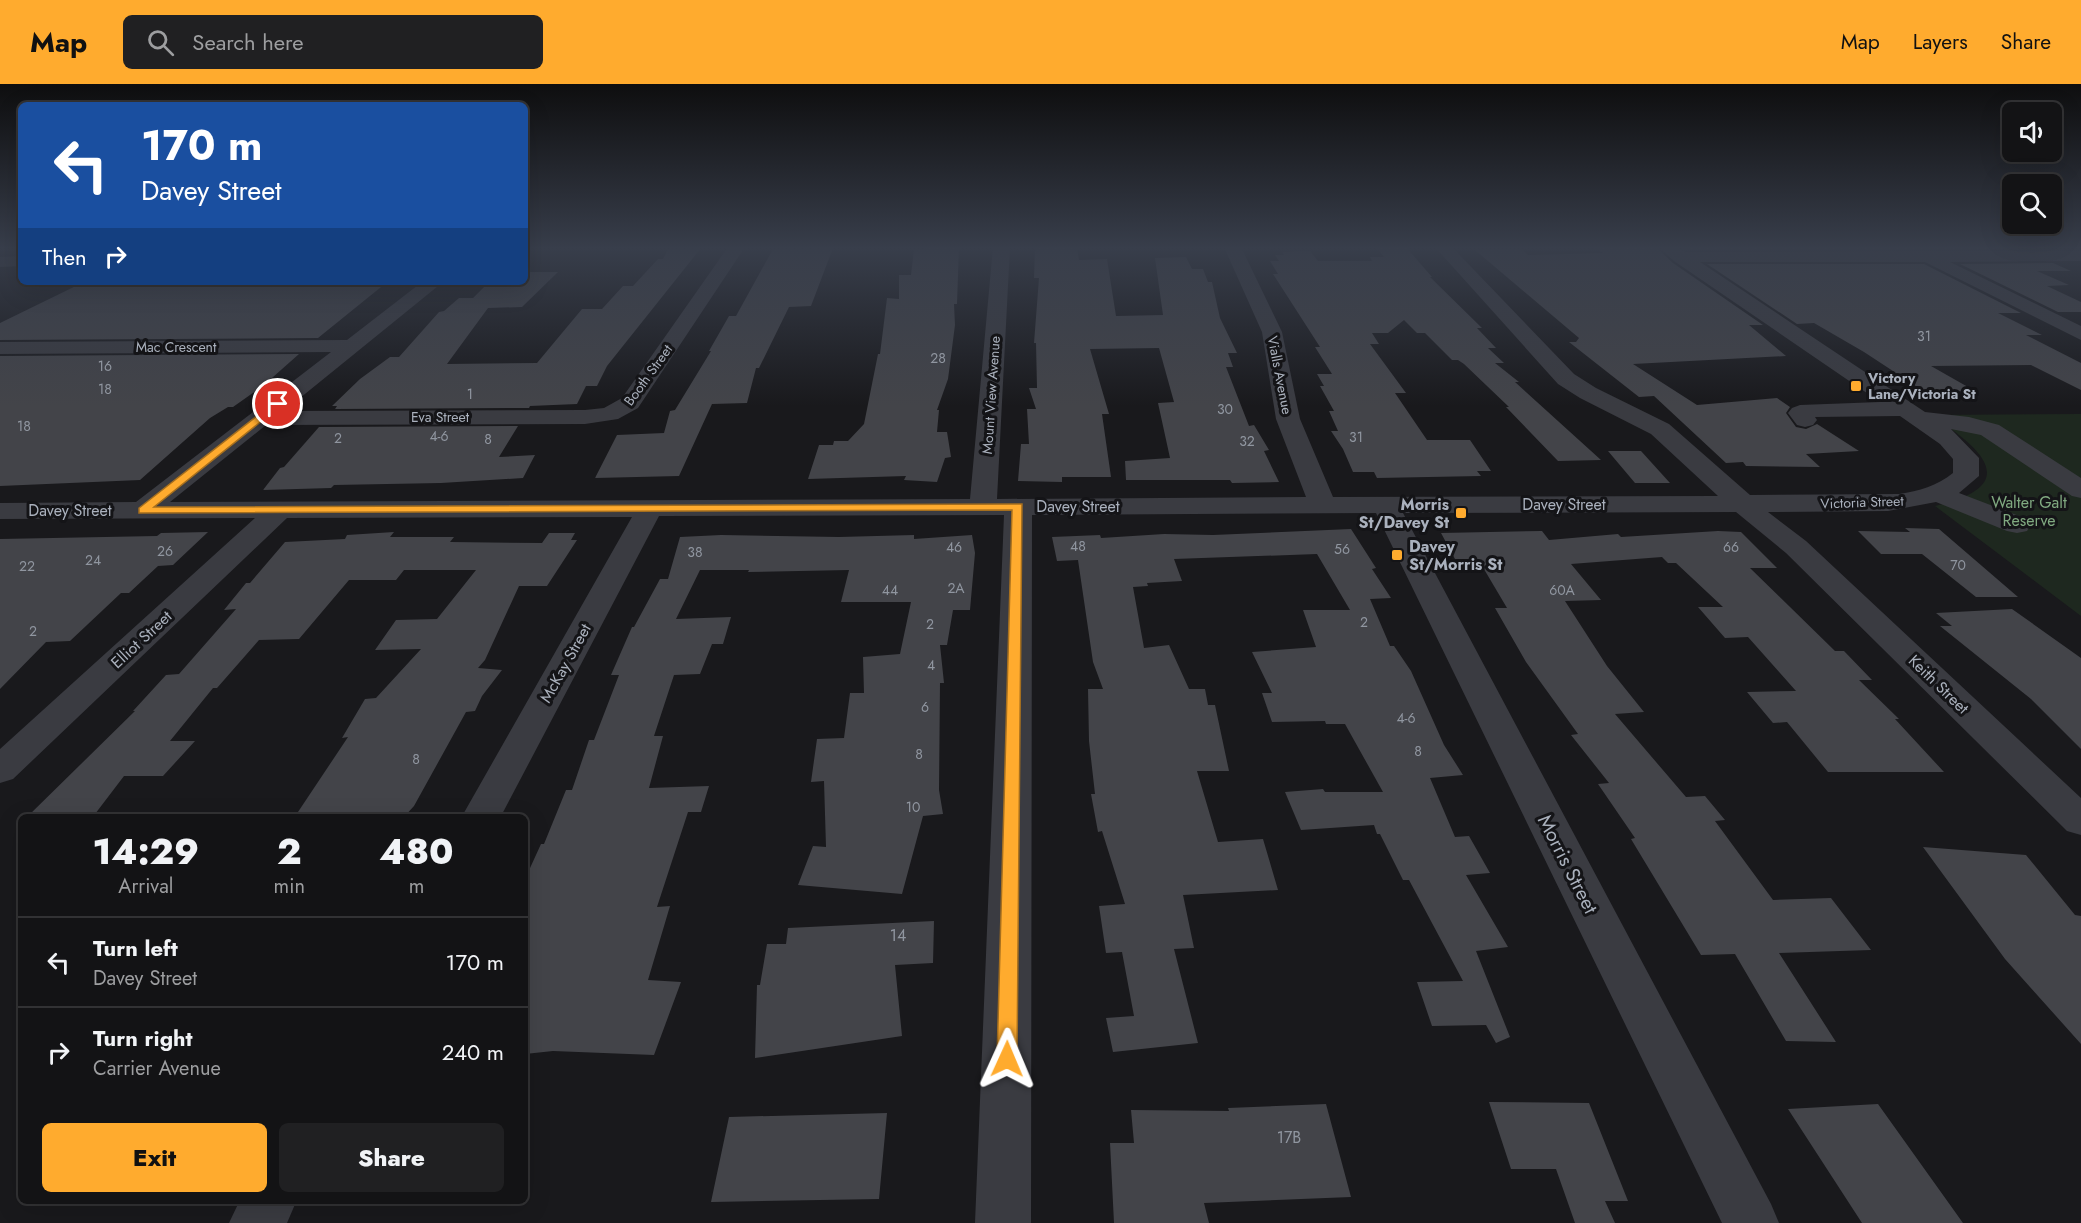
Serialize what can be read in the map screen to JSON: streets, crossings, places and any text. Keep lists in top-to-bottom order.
{
  "streets": {
    "street": [
      "Mac Crescent",
      "Booth Street",
      "Vialls Avenue",
      "Mount View Avenue",
      "Eva Street",
      "Victoria Street",
      "Davey Street",
      "Elliot Street",
      "McKay Street",
      "Keith Street",
      "Morris Street"
    ]
  },
  "crossings": [
    ["Booth Street", "Eva Street"],
    ["Vialls Avenue", "Davey Street"],
    ["Mount View Avenue", "Davey Street"],
    ["Victoria Street", "Davey Street"],
    ["Victoria Street", "Keith Street"],
    ["Davey Street", "Elliot Street"],
    ["Davey Street", "McKay Street"],
    ["Davey Street", "Keith Street"],
    ["Davey Street", "Morris Street"]
  ],
  "parks": ["Walter Galt Reserve"],
  "places": {
    "transit": ["Victory Lane/Victoria St", "Morris St/Davey St", "Davey St/Morris St"]
  },
  "house_numbers": [
    "31",
    "28",
    "16",
    "18",
    "1",
    "30",
    "18",
    "4-6",
    "31",
    "2",
    "8",
    "32",
    "48",
    "46",
    "66",
    "56",
    "26",
    "38",
    "24",
    "70",
    "22",
    "2A",
    "44",
    "60A",
    "2",
    "2",
    "2",
    "4",
    "6",
    "4-6",
    "8",
    "8",
    "8",
    "10",
    "14",
    "17B"
  ],
  "page": {
    "header": "Map",
    "search": "Search here",
    "nav": ["Map", "Layers", "Share"],
    "turn": ["170 m", "Davey Street"],
    "then": "Then",
    "eta": [
      "14:29",
      "Arrival",
      "2",
      "min",
      "480",
      "m"
    ],
    "list": [
      {
        "name": "Turn left",
        "note": "Davey Street",
        "value": "170 m"
      },
      {
        "name": "Turn right",
        "note": "Carrier Avenue",
        "value": "240 m"
      }
    ],
    "buttons": ["Exit", "Share"]
  }
}
